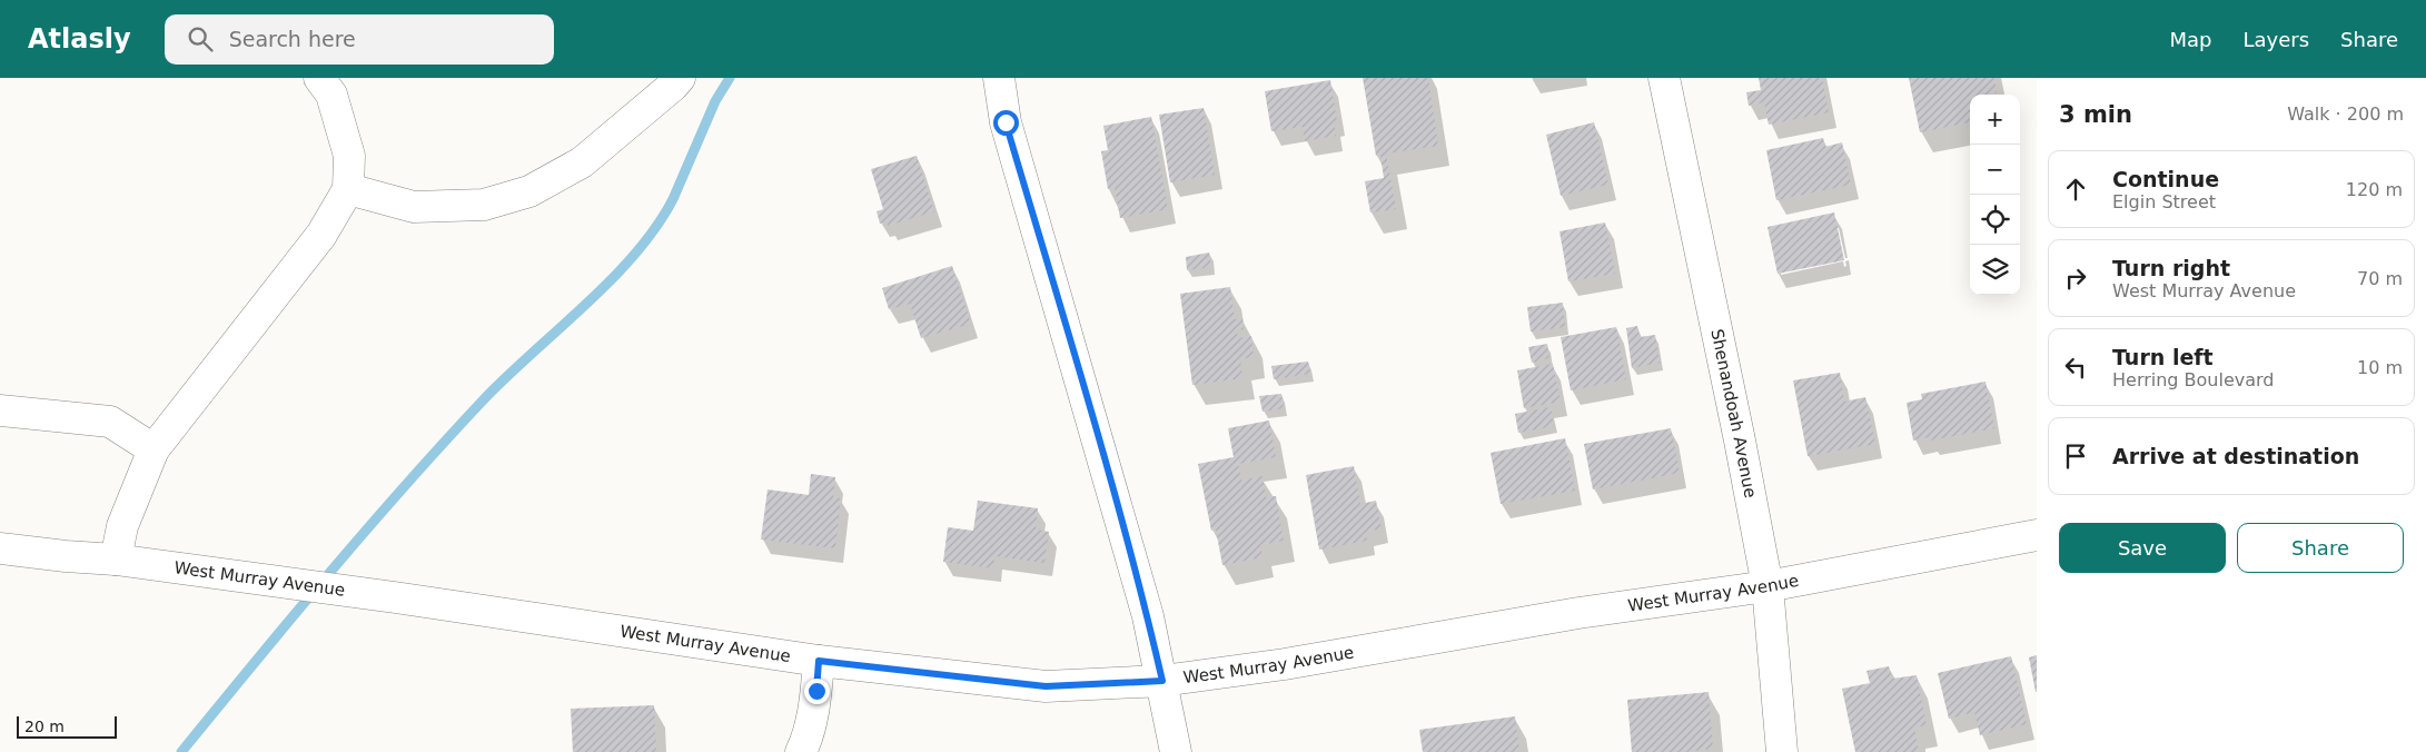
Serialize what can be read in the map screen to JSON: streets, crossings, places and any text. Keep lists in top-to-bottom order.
{
  "streets": {
    "street": ["Shenandoah Avenue", "West Murray Avenue"]
  },
  "crossings": [
    ["Shenandoah Avenue", "West Murray Avenue"]
  ],
  "scale_bar": "20 m",
  "page": {
    "header": "Atlasly",
    "search": "Search here",
    "nav": ["Map", "Layers", "Share"],
    "heading": ["3 min", "Walk · 200 m"],
    "map_buttons": ["+", "−"],
    "list": [
      ["Continue", "Elgin Street", "120 m"],
      ["Turn right", "West Murray Avenue", "70 m"],
      ["Turn left", "Herring Boulevard", "10 m"],
      "Arrive at destination"
    ],
    "buttons": ["Save", "Share"],
    "scale": "20 m"
  }
}
